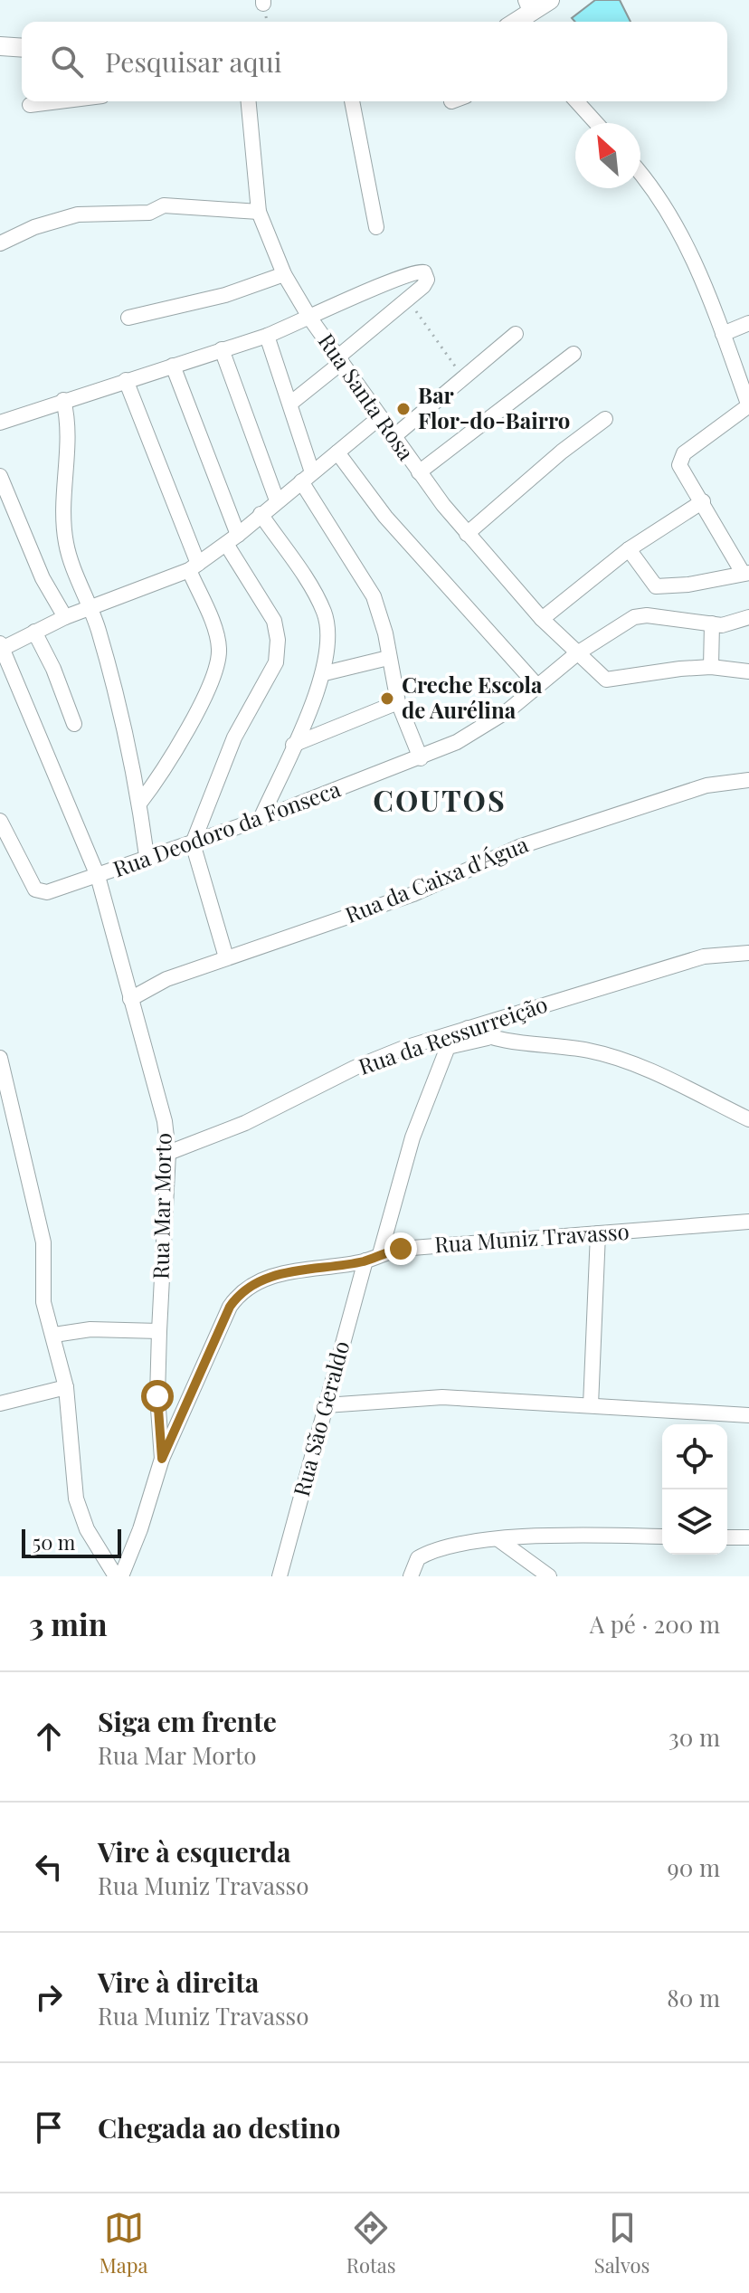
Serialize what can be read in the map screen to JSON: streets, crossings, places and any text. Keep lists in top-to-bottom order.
{
  "streets": {
    "street": [
      "Rua Santa Rosa",
      "Rua Deodoro da Fonseca",
      "Rua da Caixa d'Água",
      "Rua da Ressurreição",
      "Rua Mar Morto",
      "Rua Muniz Travasso",
      "Rua São Geraldo"
    ]
  },
  "crossings": [
    ["Rua Santa Rosa", "Rua Deodoro da Fonseca"],
    ["Rua Deodoro da Fonseca", "Rua Mar Morto"],
    ["Rua da Caixa d'Água", "Rua Mar Morto"],
    ["Rua da Ressurreição", "Rua Mar Morto"],
    ["Rua Mar Morto", "Rua Muniz Travasso"],
    ["Rua Muniz Travasso", "Rua São Geraldo"]
  ],
  "districts": ["COUTOS"],
  "places": ["Bar Flor-do-Bairro", "Creche Escola de Aurélina"],
  "scale_bar": "50 m",
  "north": "top left",
  "page": {
    "search": "Pesquisar aqui",
    "scale": "50 m",
    "heading": ["3 min", "A pé · 200 m"],
    "list": [
      ["Siga em frente", "Rua Mar Morto", "30 m"],
      ["Vire à esquerda", "Rua Muniz Travasso", "90 m"],
      ["Vire à direita", "Rua Muniz Travasso", "80 m"],
      "Chegada ao destino"
    ],
    "nav": ["Mapa", "Rotas", "Salvos"]
  }
}
